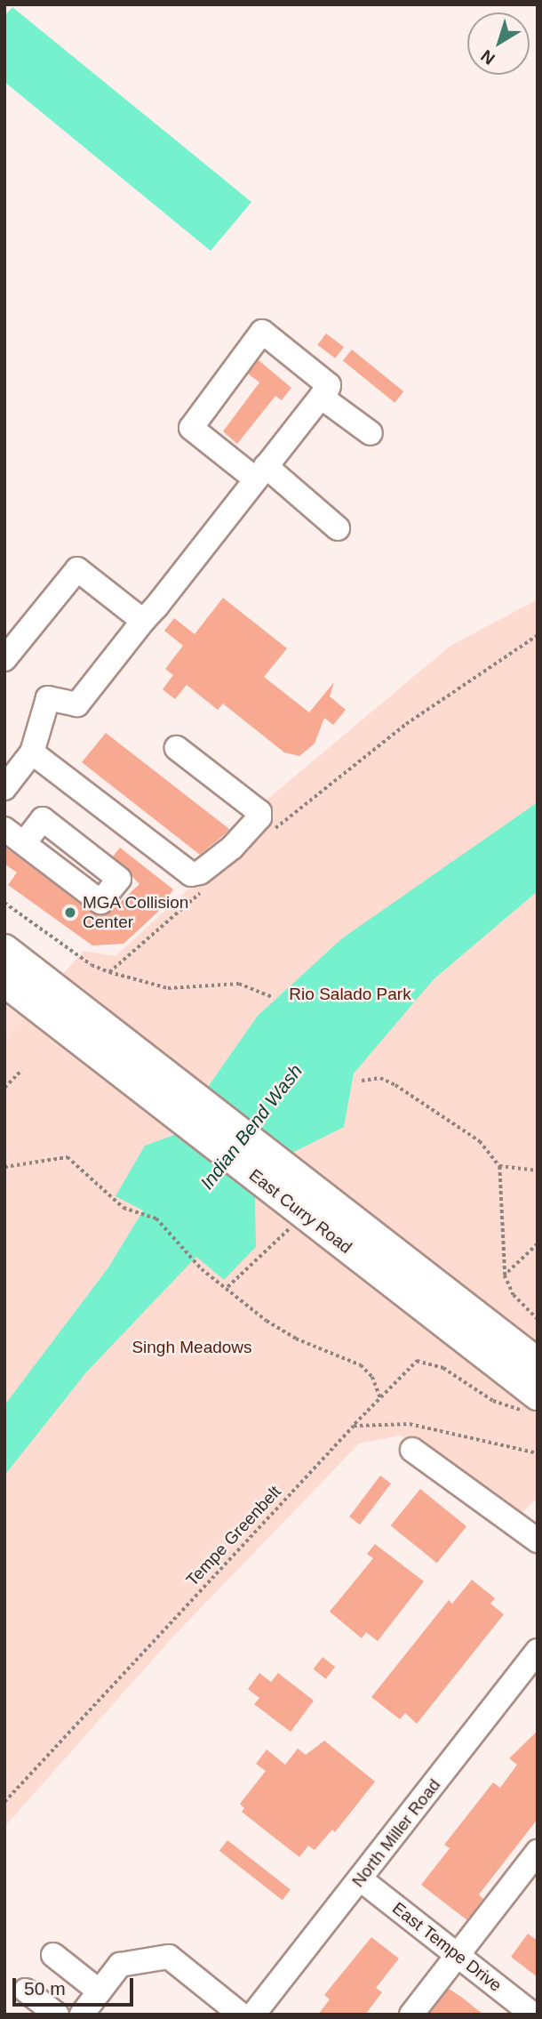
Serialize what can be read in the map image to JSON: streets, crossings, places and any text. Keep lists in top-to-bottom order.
{
  "streets": {
    "main road": ["East Curry Road"],
    "street": ["North Miller Road", "East Tempe Drive"],
    "path": ["Tempe Greenbelt"]
  },
  "crossings": [
    ["East Curry Road", "Tempe Greenbelt"],
    ["North Miller Road", "East Tempe Drive"]
  ],
  "water": ["Indian Bend Wash"],
  "parks": ["Rio Salado Park", "Singh Meadows"],
  "places": ["MGA Collision Center"],
  "scale_bar": "50 m",
  "north": "bottom left"
}
